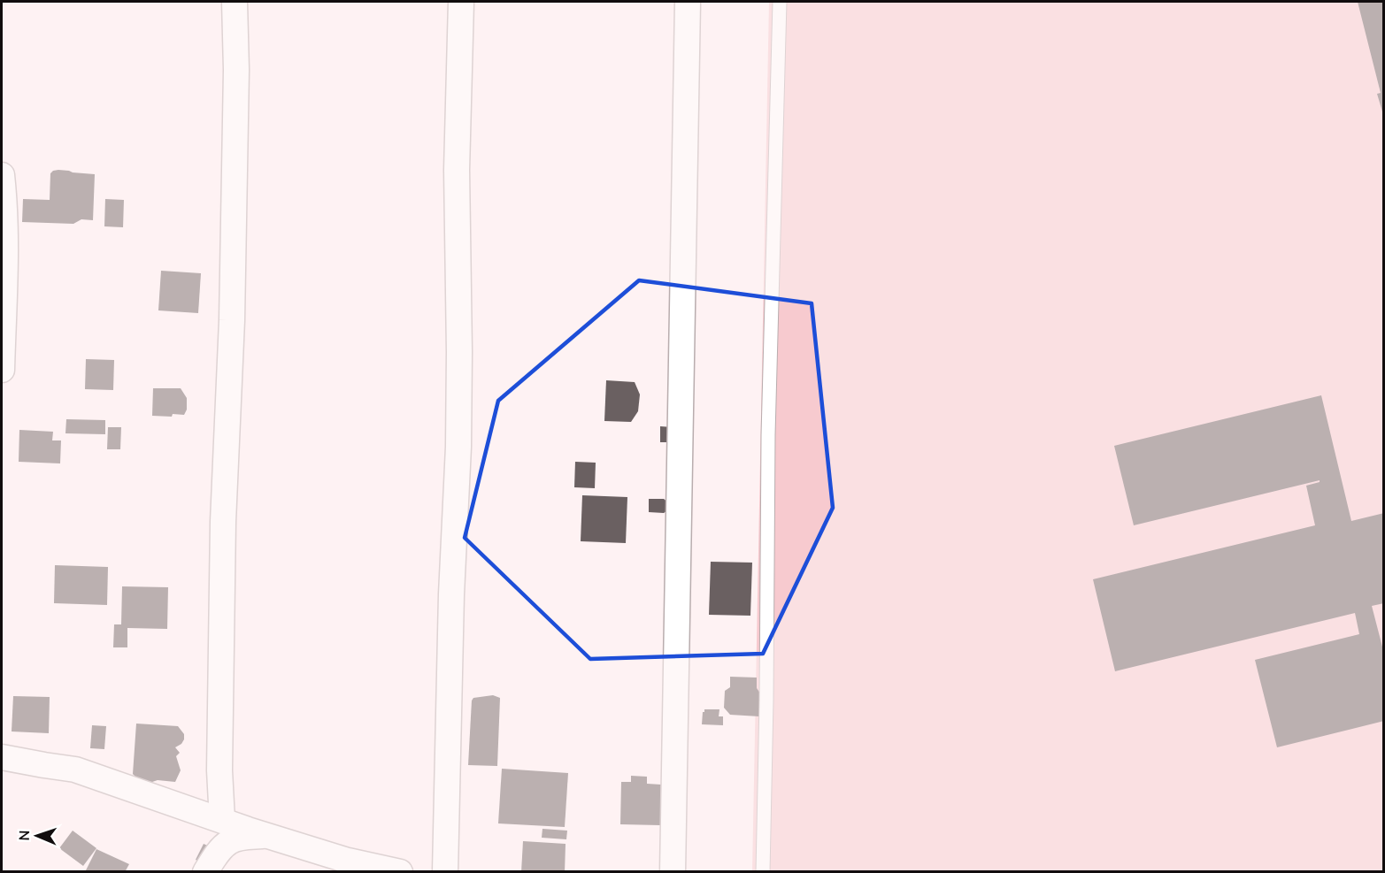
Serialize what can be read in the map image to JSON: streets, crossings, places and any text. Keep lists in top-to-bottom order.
{
  "north": "left"
}
